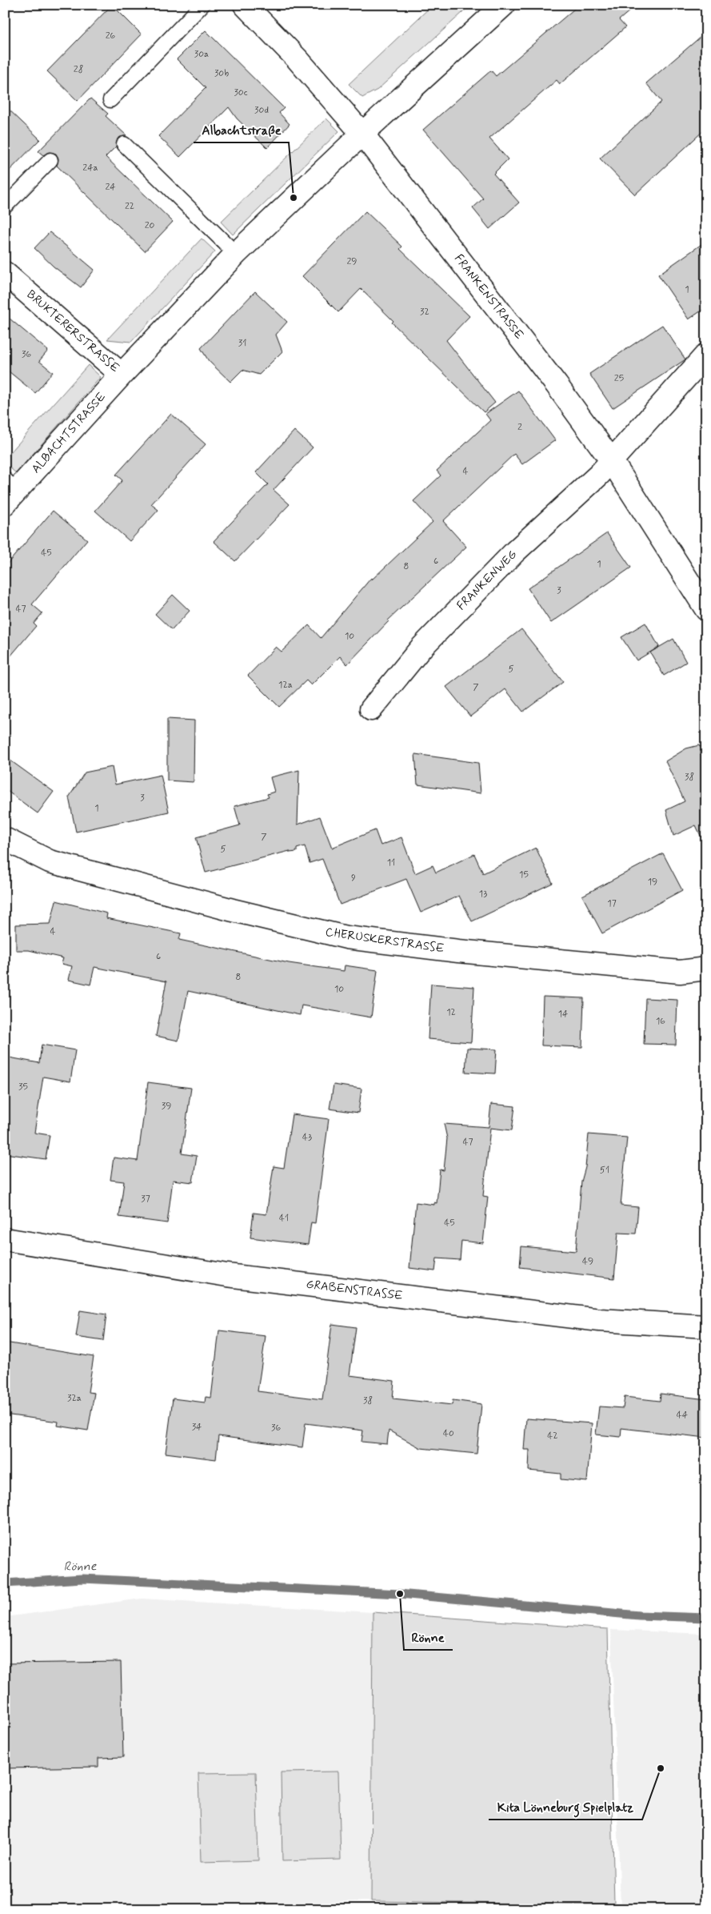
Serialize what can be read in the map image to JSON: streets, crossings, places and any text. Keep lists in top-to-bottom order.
{
  "streets": {
    "street": [
      "FRANKENSTRASSE",
      "BRUKTERERSTRASSE",
      "ALBACHTSTRASSE",
      "FRANKENWEG",
      "CHERUSKERSTRASSE",
      "GRABENSTRASSE"
    ]
  },
  "crossings": [
    ["FRANKENSTRASSE", "ALBACHTSTRASSE"],
    ["FRANKENSTRASSE", "FRANKENWEG"],
    ["BRUKTERERSTRASSE", "ALBACHTSTRASSE"]
  ],
  "water": ["Rönne"],
  "places": ["Albachtstraße", "Rönne", "Kita Lönneburg Spielplatz"],
  "house_numbers": [
    "26",
    "30a",
    "28",
    "30b",
    "30c",
    "30d",
    "24a",
    "24",
    "22",
    "20",
    "29",
    "1",
    "32",
    "31",
    "36",
    "25",
    "2",
    "4",
    "45",
    "6",
    "1",
    "8",
    "3",
    "47",
    "10",
    "5",
    "12a",
    "7",
    "38",
    "3",
    "1",
    "7",
    "5",
    "11",
    "15",
    "9",
    "19",
    "13",
    "17",
    "4",
    "6",
    "8",
    "10",
    "12",
    "14",
    "16",
    "35",
    "39",
    "43",
    "47",
    "51",
    "37",
    "41",
    "45",
    "49",
    "32a",
    "38",
    "44",
    "34",
    "36",
    "40",
    "42"
  ]
}
